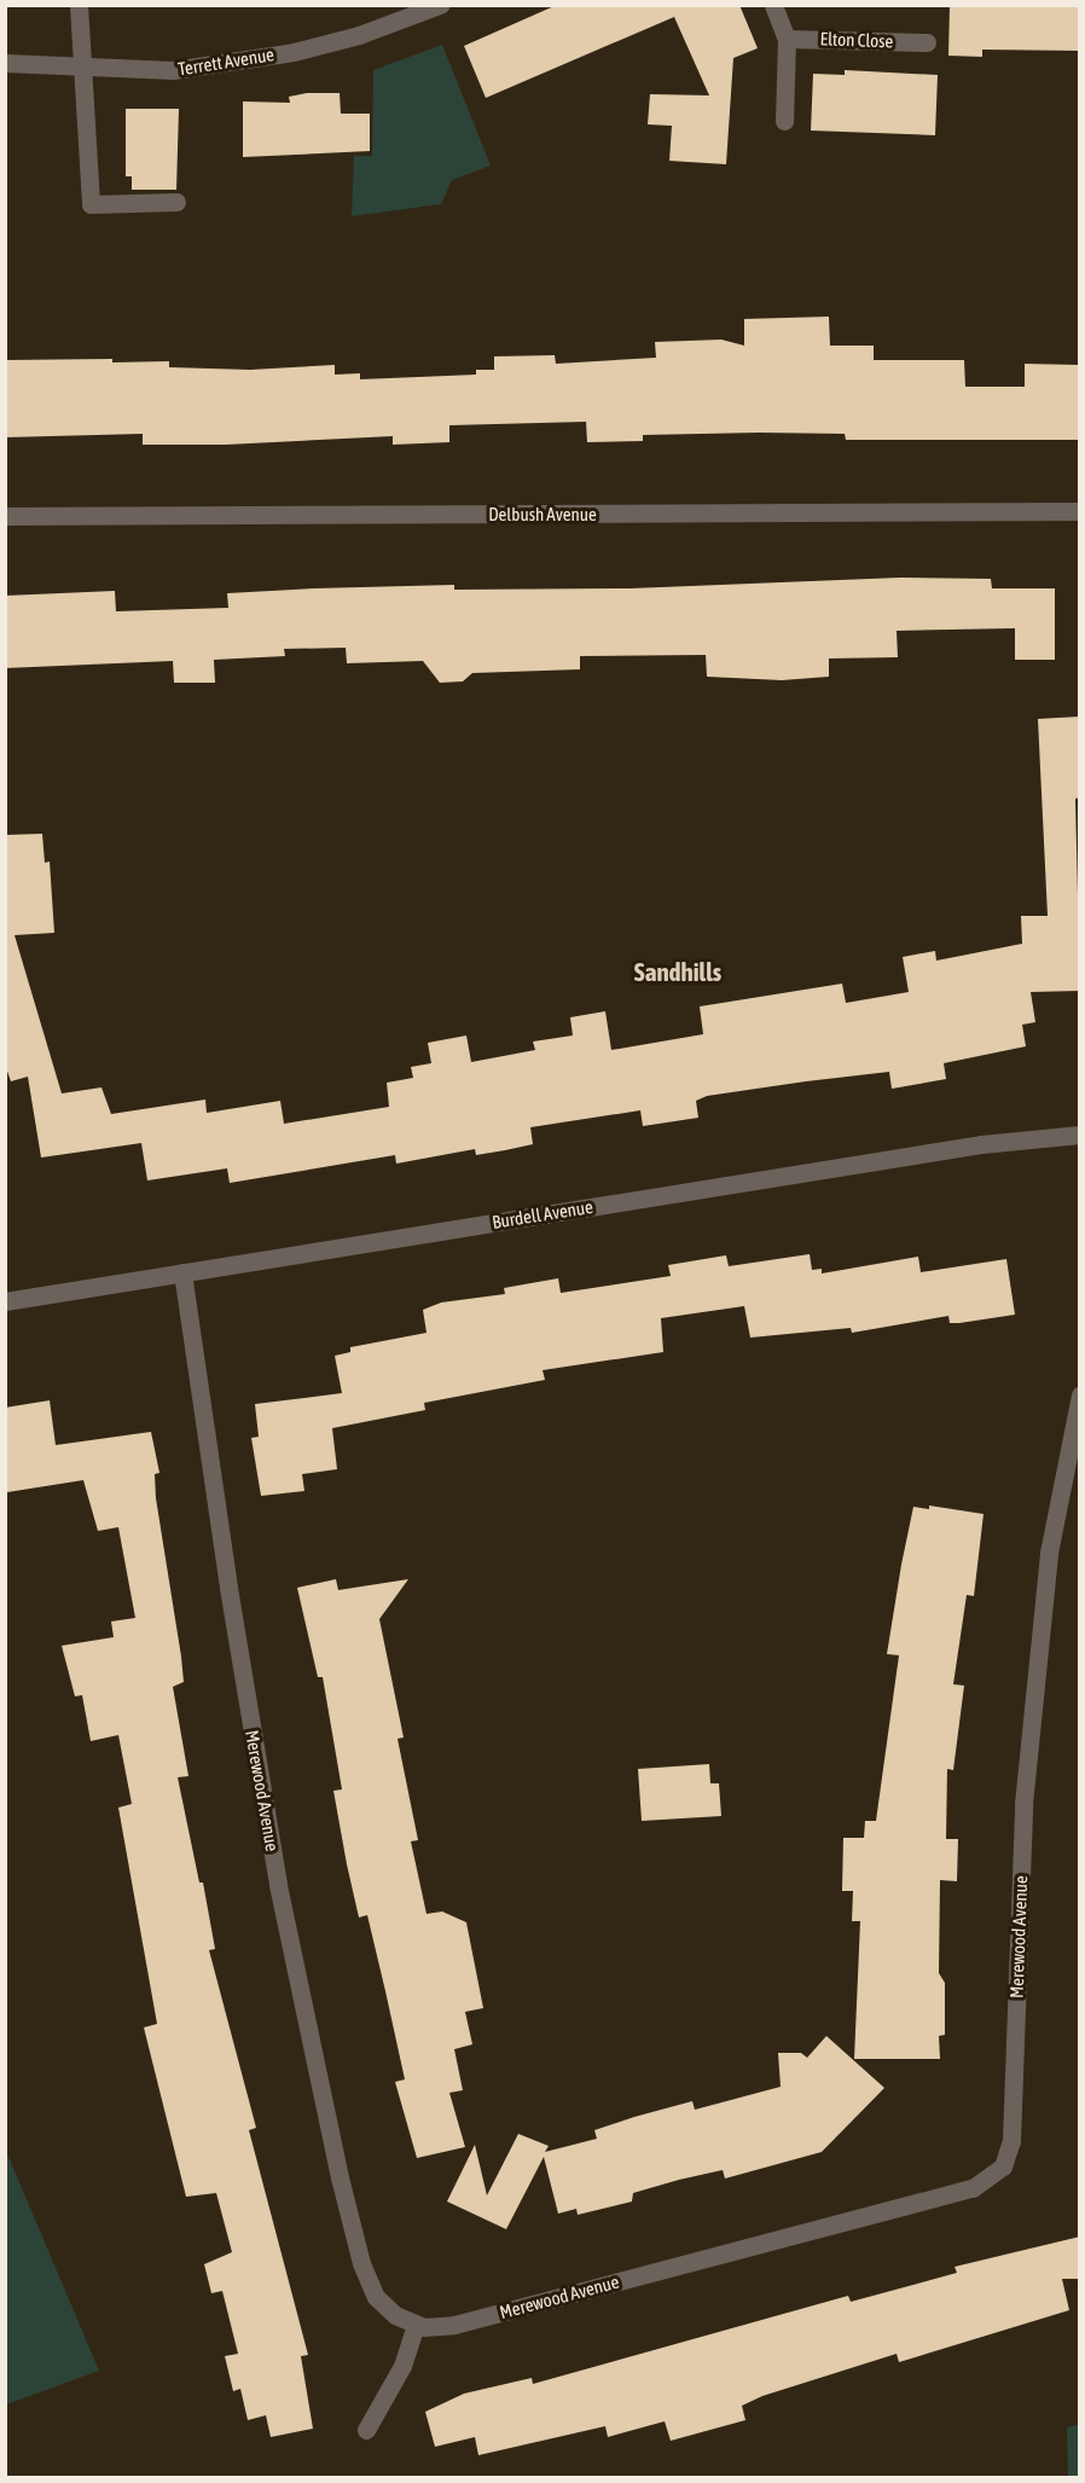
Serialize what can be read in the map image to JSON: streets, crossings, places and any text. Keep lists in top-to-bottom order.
{
  "streets": {
    "street": [
      "Elton Close",
      "Terrett Avenue",
      "Delbush Avenue",
      "Burdell Avenue",
      "Merewood Avenue"
    ]
  },
  "crossings": [
    ["Burdell Avenue", "Merewood Avenue"]
  ],
  "districts": ["Sandhills"]
}
